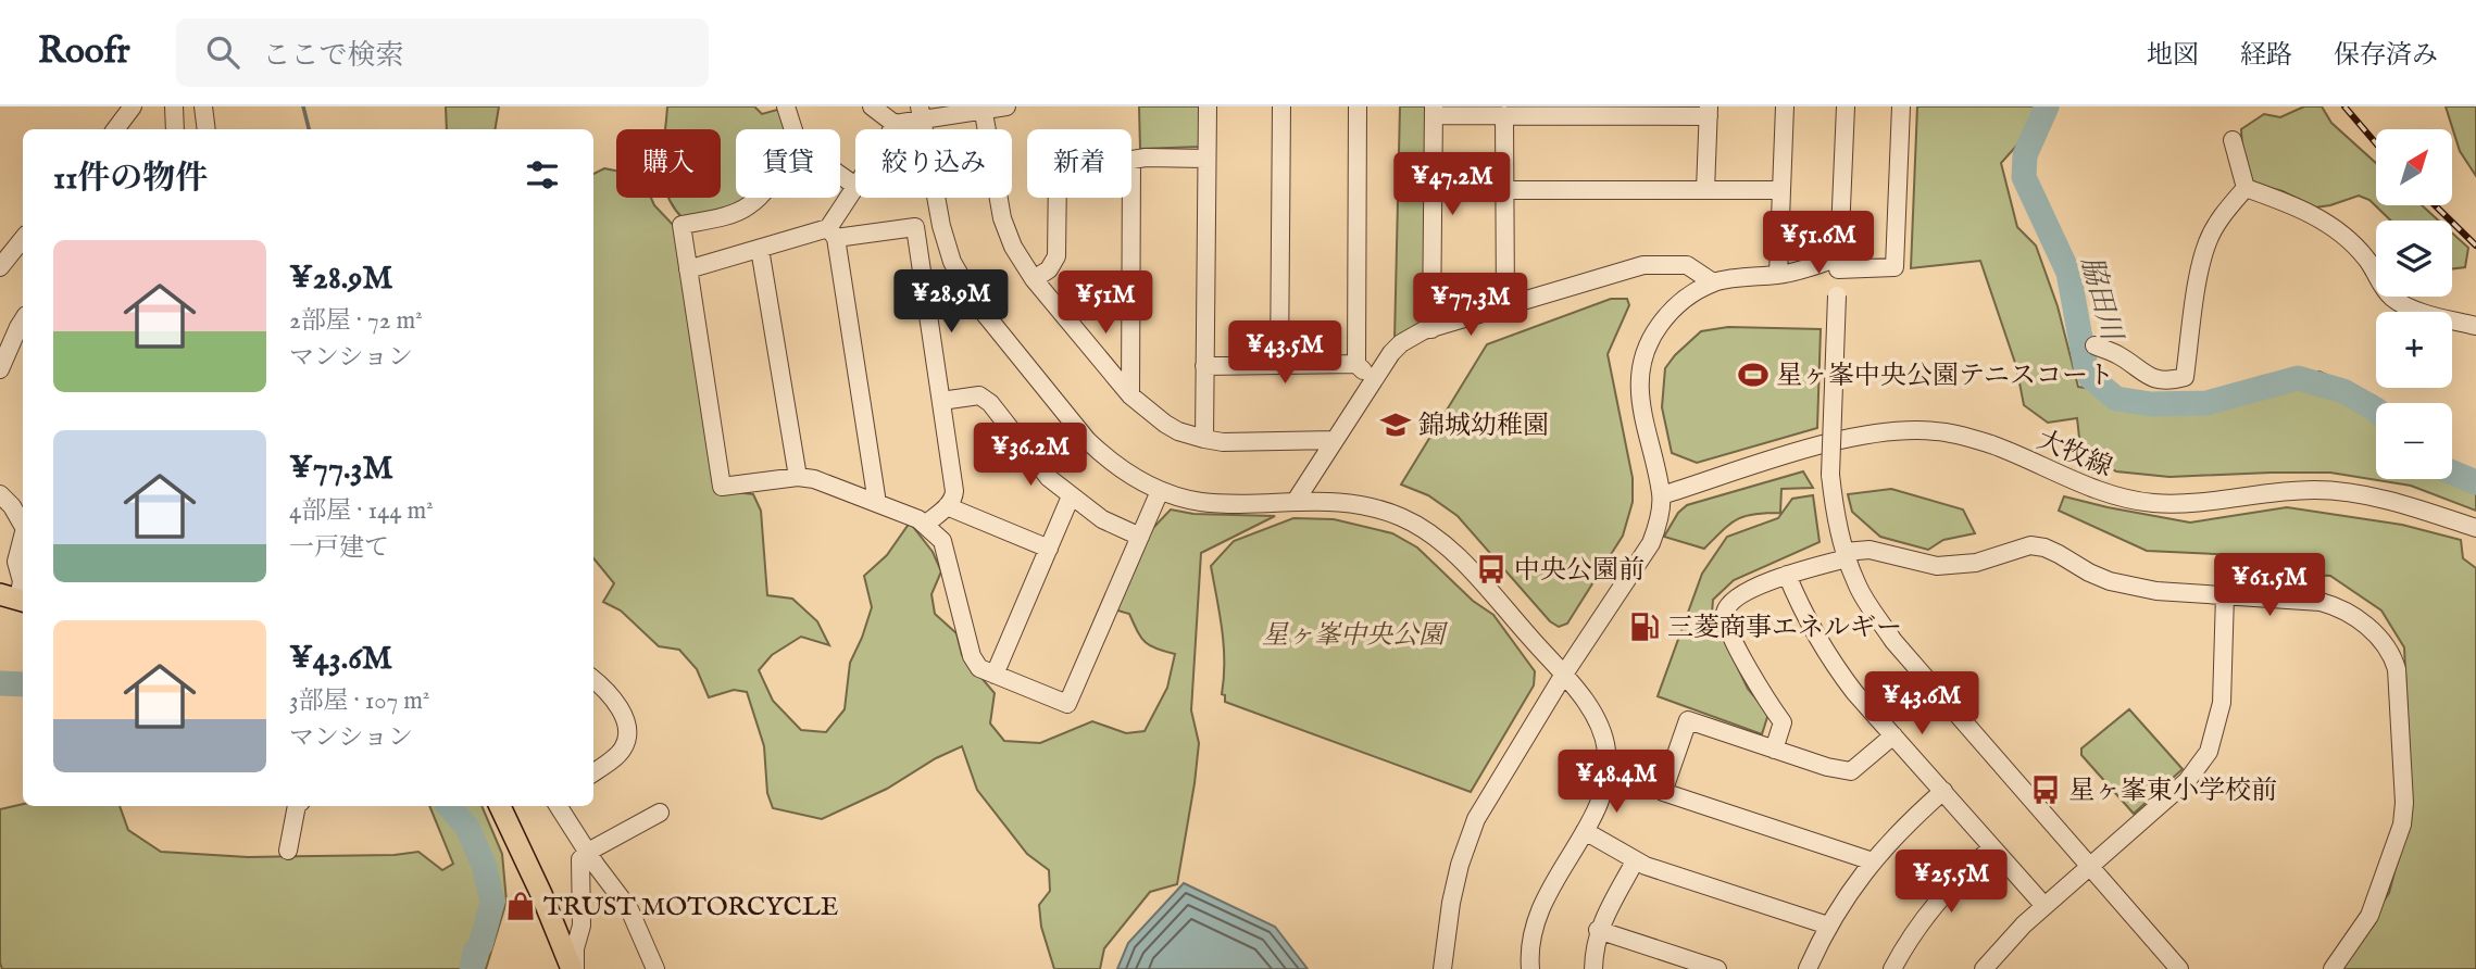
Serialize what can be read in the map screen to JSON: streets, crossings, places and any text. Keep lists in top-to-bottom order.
{
  "streets": {
    "street": ["大牧線"]
  },
  "water": ["脇田川"],
  "parks": ["星ヶ峯中央公園"],
  "places": {
    "sports": ["星ヶ峯中央公園テニスコート"],
    "school or university": ["錦城幼稚園"],
    "bus stop": ["中央公園前", "星ヶ峯東小学校前"],
    "fuel station": ["三菱商事エネルギー"],
    "shop": ["TRUST MOTORCYCLE"]
  },
  "north": "top right",
  "page": {
    "header": "Roofr",
    "search": "ここで検索",
    "nav": ["地図", "経路", "保存済み"],
    "map_buttons": ["+", "−"],
    "chip": [
      "購入",
      "賃貸",
      "絞り込み",
      "新着"
    ],
    "heading": "11件の物件",
    "price": [
      "¥47.2M",
      "¥51.6M",
      "¥28.9M",
      "¥51M",
      "¥77.3M",
      "¥43.5M",
      "¥36.2M",
      "¥61.5M",
      "¥43.6M",
      "¥48.4M",
      "¥25.5M"
    ],
    "list": [
      {
        "name": "¥28.9M",
        "note": "2部屋 · 72 m² · マンション"
      },
      {
        "name": "¥77.3M",
        "note": "4部屋 · 144 m² · 一戸建て"
      },
      {
        "name": "¥43.6M",
        "note": "3部屋 · 107 m² · マンション"
      }
    ]
  }
}
